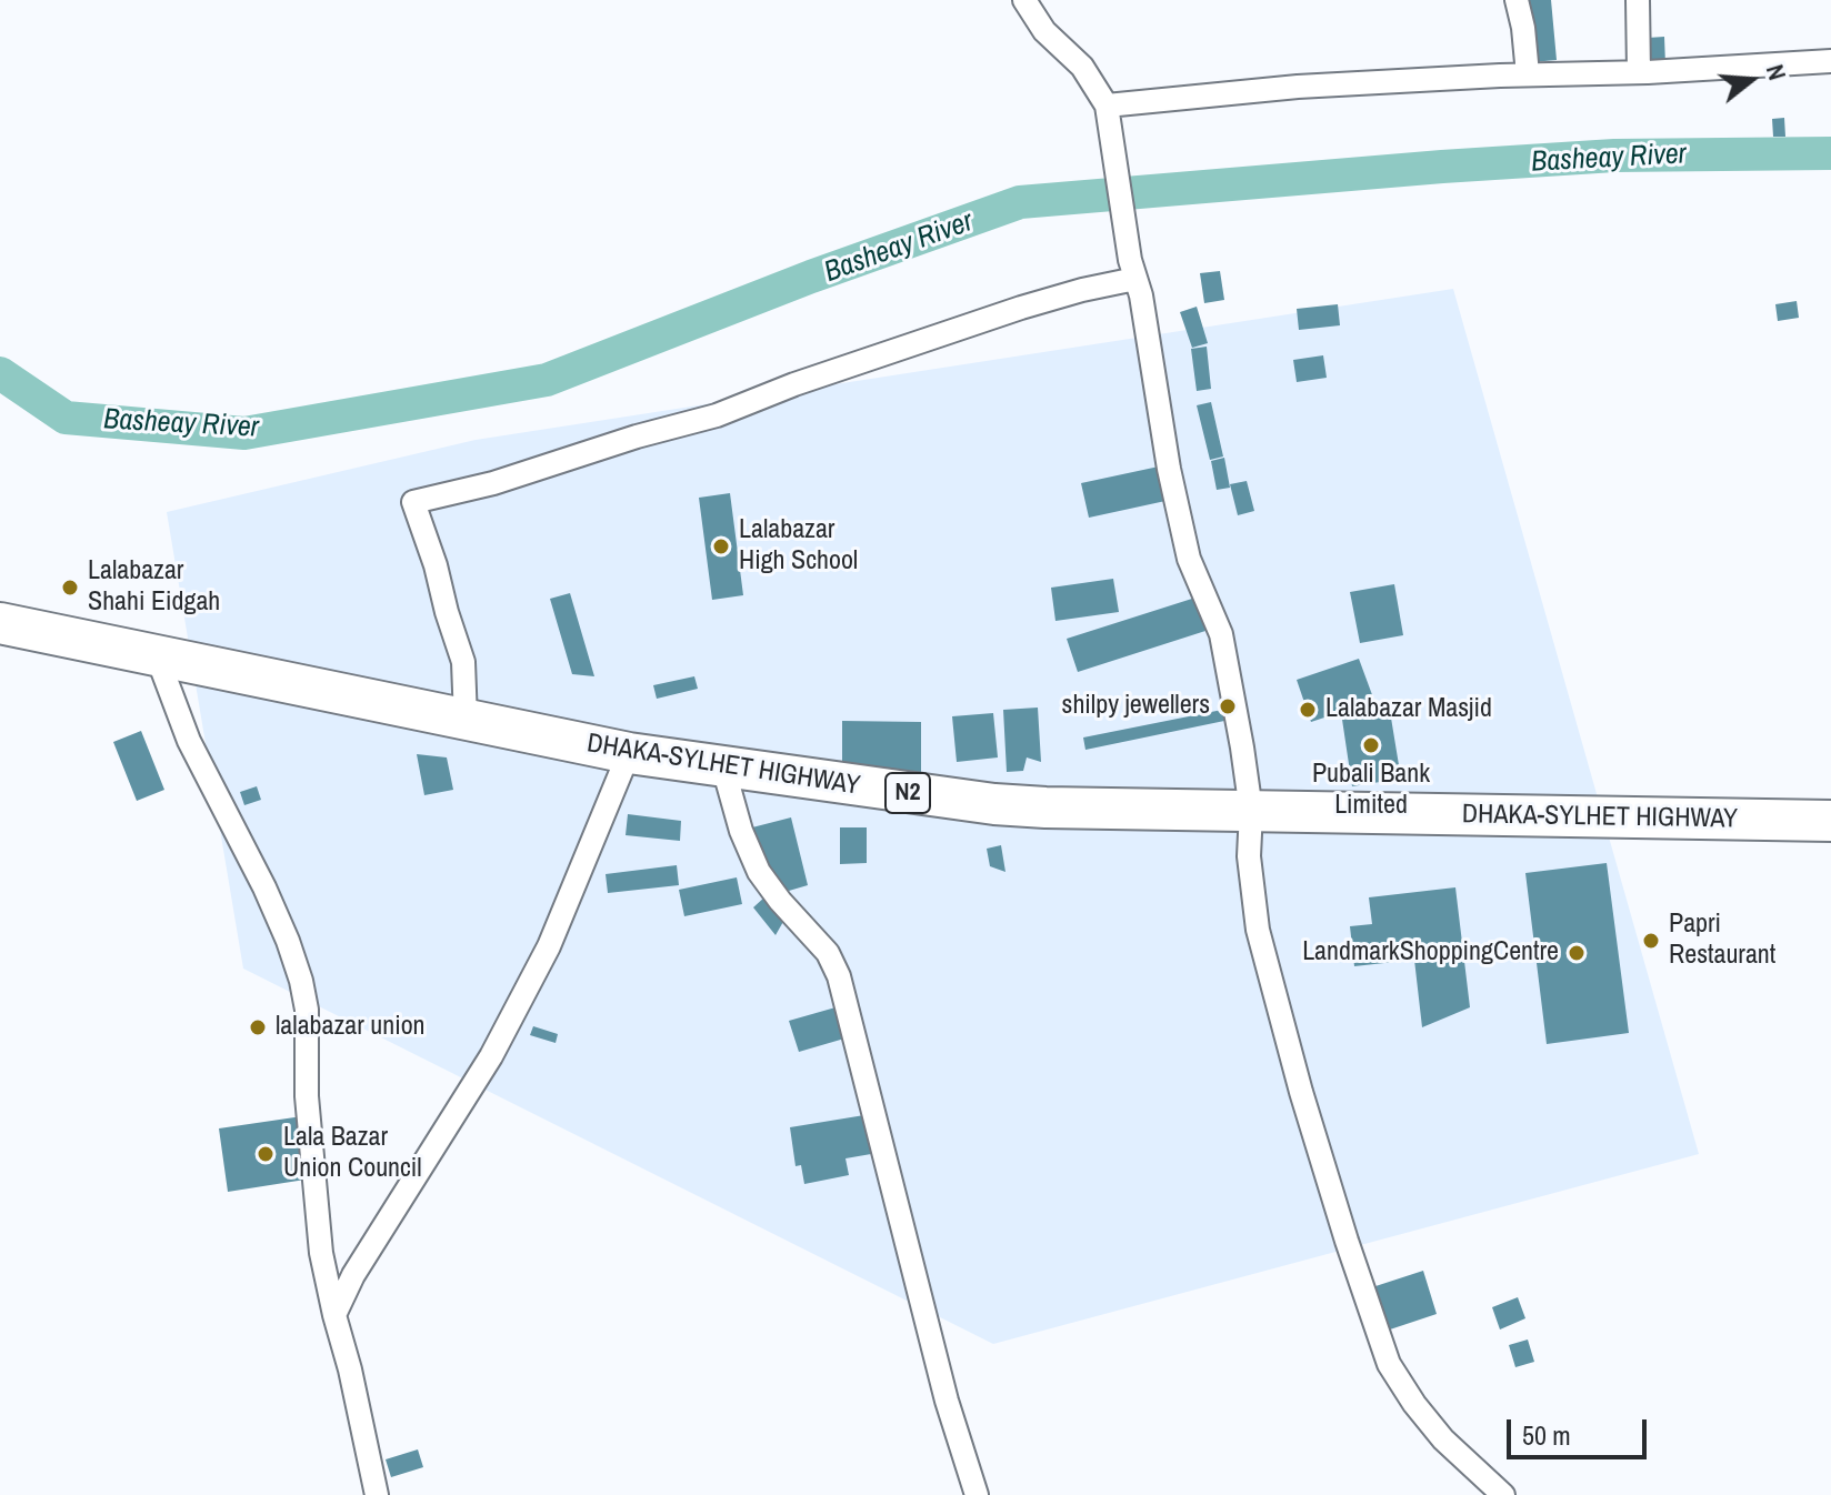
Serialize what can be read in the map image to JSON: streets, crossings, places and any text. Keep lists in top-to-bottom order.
{
  "streets": {
    "highway": ["DHAKA-SYLHET HIGHWAY", "N2"]
  },
  "water": ["Basheay River"],
  "places": [
    "Lalabazar High School",
    "Lalabazar Shahi Eidgah",
    "shilpy jewellers",
    "Lalabazar Masjid",
    "Pubali Bank Limited",
    "Papri Restaurant",
    "LandmarkShoppingCentre",
    "lalabazar union",
    "Lala Bazar Union Council"
  ],
  "scale_bar": "50 m",
  "north": "right"
}
